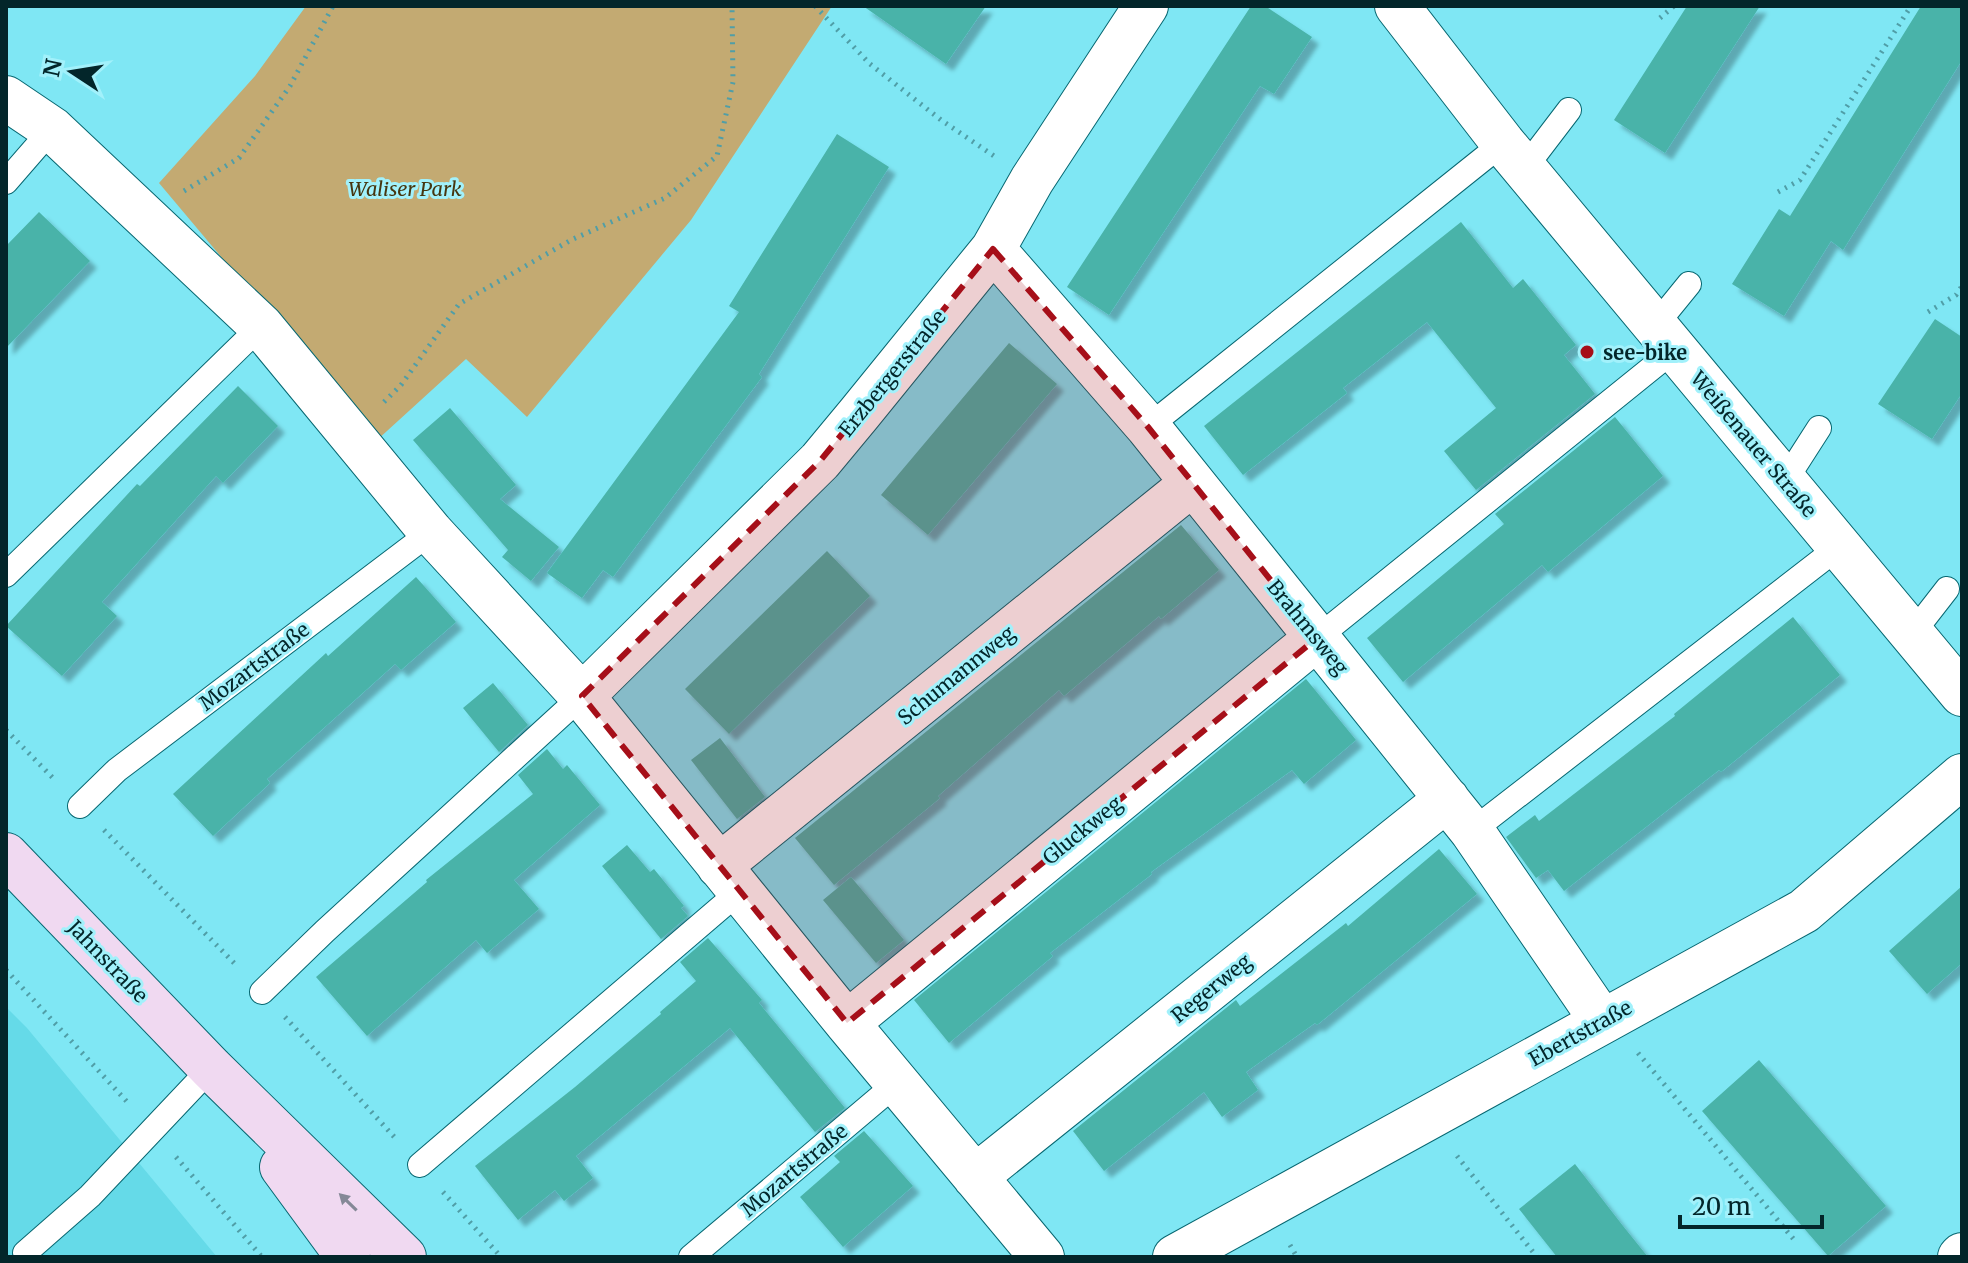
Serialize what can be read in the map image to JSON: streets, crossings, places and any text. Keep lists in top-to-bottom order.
{
  "streets": {
    "main road": ["Jahnstraße"],
    "street": [
      "Erzbergerstraße",
      "Weißenauer Straße",
      "Brahmsweg",
      "Schumannweg",
      "Gluckweg",
      "Regerweg",
      "Ebertstraße"
    ],
    "lane": ["Mozartstraße"]
  },
  "crossings": [
    ["Erzbergerstraße", "Brahmsweg"],
    ["Brahmsweg", "Schumannweg"],
    ["Brahmsweg", "Gluckweg"],
    ["Brahmsweg", "Regerweg"],
    ["Brahmsweg", "Ebertstraße"]
  ],
  "parks": ["Waliser Park"],
  "places": ["see-bike"],
  "scale_bar": "20 m",
  "north": "left"
}
